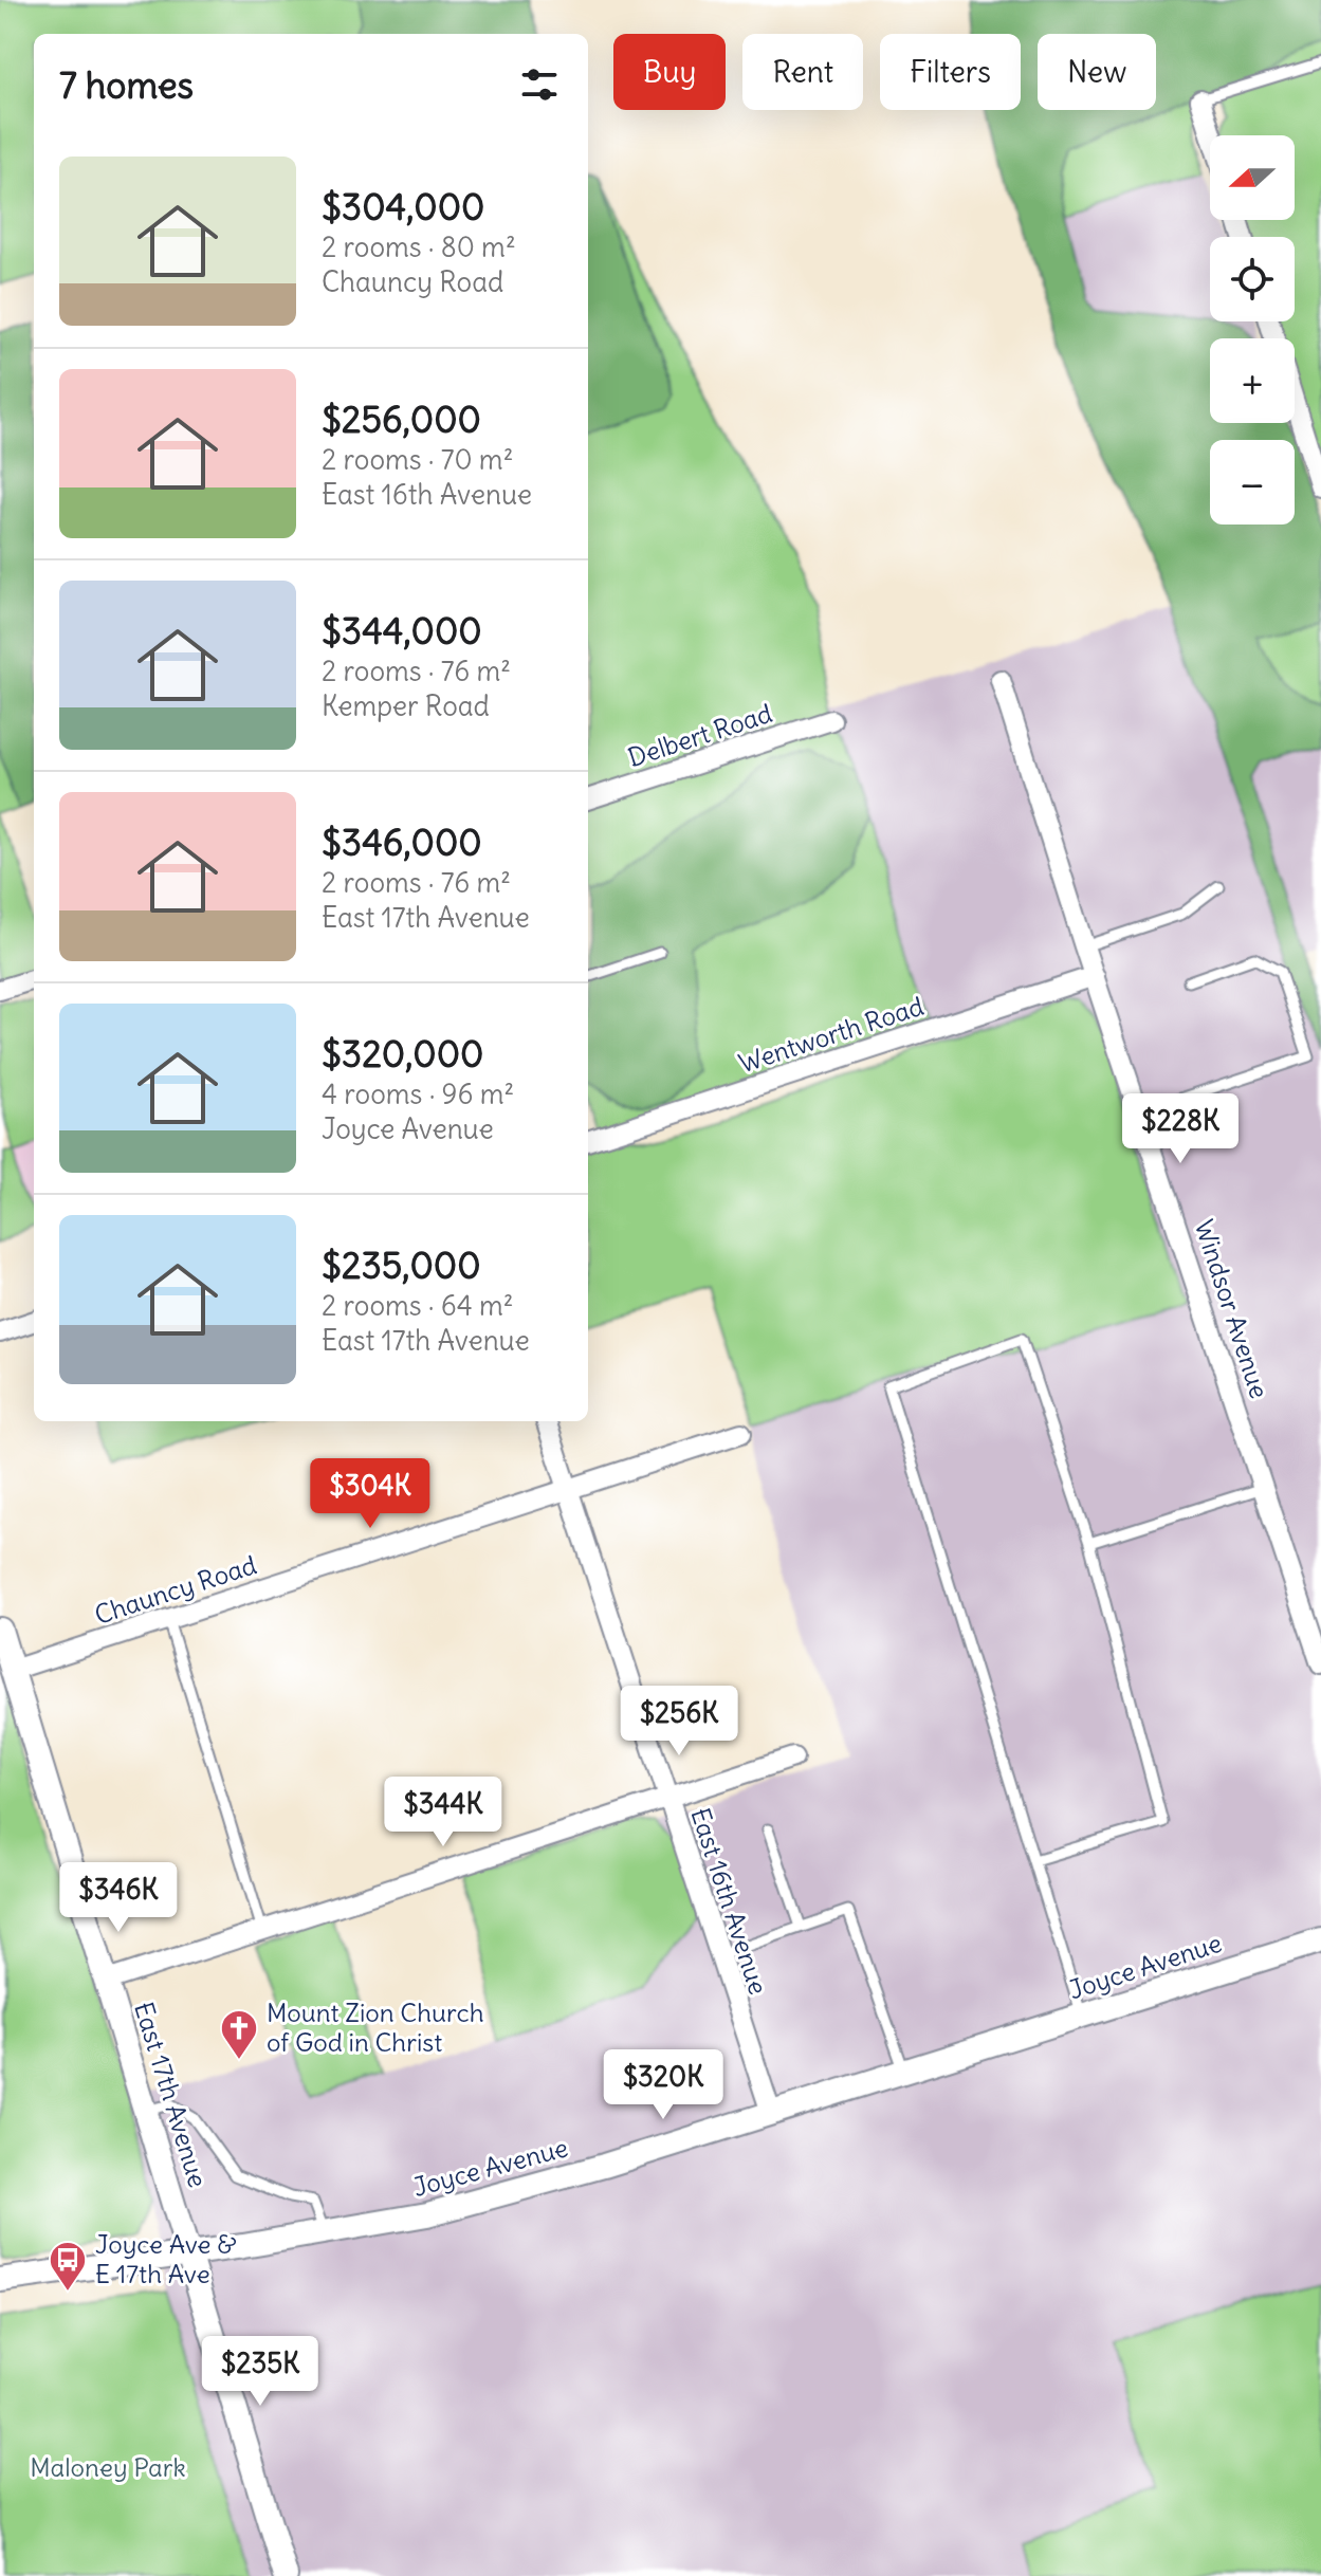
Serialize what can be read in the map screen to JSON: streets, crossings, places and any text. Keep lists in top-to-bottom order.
{
  "streets": {
    "street": [
      "Delbert Road",
      "Wentworth Road",
      "Windsor Avenue",
      "Chauncy Road",
      "East 16th Avenue",
      "Joyce Avenue",
      "East 17th Avenue"
    ]
  },
  "crossings": [
    ["Wentworth Road", "Windsor Avenue"],
    ["Chauncy Road", "East 16th Avenue"],
    ["Chauncy Road", "East 17th Avenue"],
    ["East 16th Avenue", "Joyce Avenue"],
    ["Joyce Avenue", "East 17th Avenue"]
  ],
  "parks": ["Maloney Park"],
  "places": {
    "church": ["Mount Zion Church of God in Christ"],
    "bus stop": ["Joyce Ave & E 17th Ave"]
  },
  "north": "left",
  "page": {
    "chip": [
      "Buy",
      "Rent",
      "Filters",
      "New"
    ],
    "heading": "7 homes",
    "map_buttons": ["+", "−"],
    "list": [
      {
        "name": "$304,000",
        "note": "2 rooms · 80 m² · Chauncy Road"
      },
      {
        "name": "$256,000",
        "note": "2 rooms · 70 m² · East 16th Avenue"
      },
      {
        "name": "$344,000",
        "note": "2 rooms · 76 m² · Kemper Road"
      },
      {
        "name": "$346,000",
        "note": "2 rooms · 76 m² · East 17th Avenue"
      },
      {
        "name": "$320,000",
        "note": "4 rooms · 96 m² · Joyce Avenue"
      },
      {
        "name": "$235,000",
        "note": "2 rooms · 64 m² · East 17th Avenue"
      }
    ],
    "price": [
      "$228K",
      "$304K",
      "$256K",
      "$344K",
      "$346K",
      "$320K",
      "$235K"
    ]
  }
}
